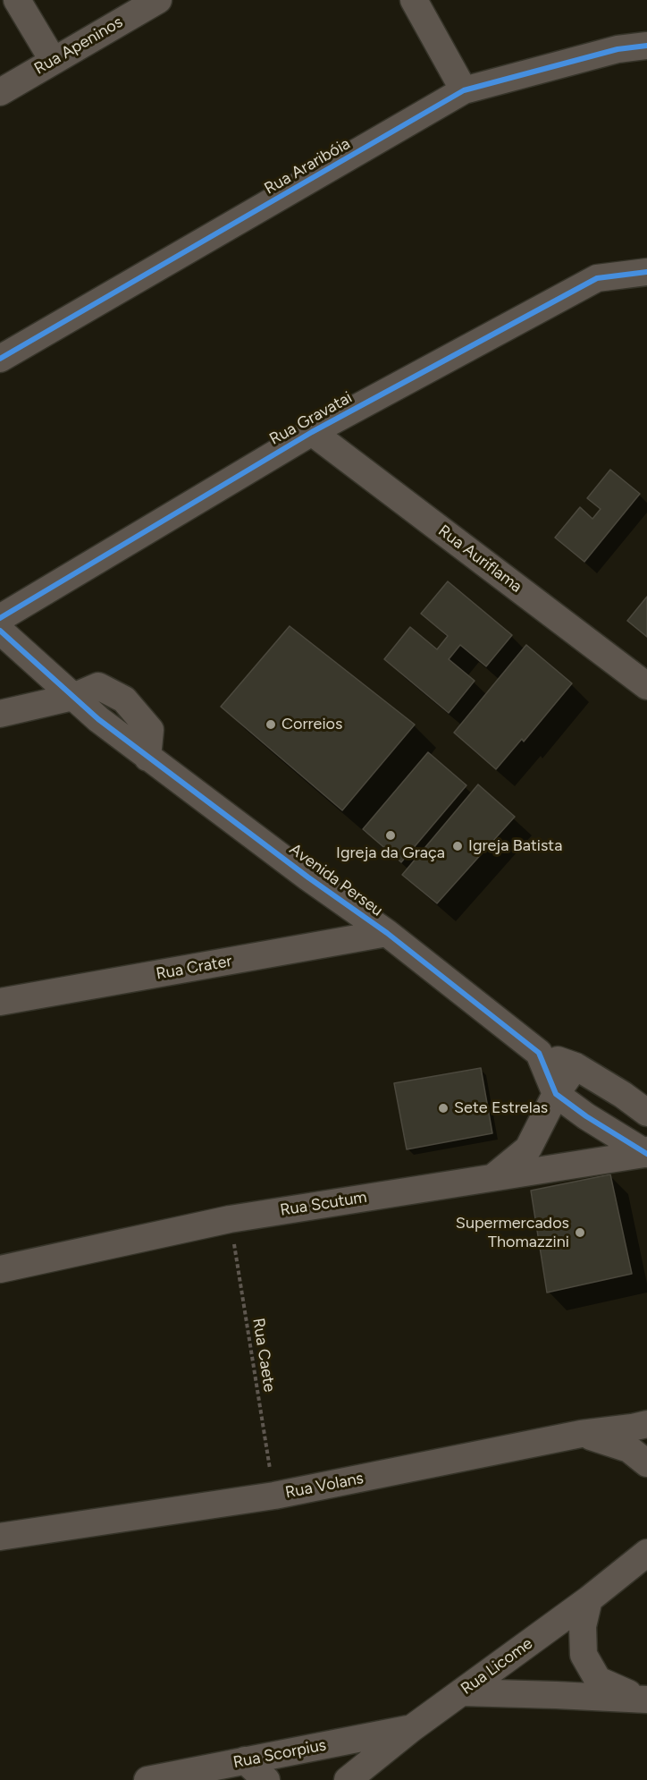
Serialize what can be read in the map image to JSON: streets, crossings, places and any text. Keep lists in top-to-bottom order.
{
  "streets": {
    "street": [
      "Rua Apeninos",
      "Rua Araribóia",
      "Rua Gravatai",
      "Rua Auriflama",
      "Avenida Perseu",
      "Rua Crater",
      "Rua Scutum",
      "Rua Volans",
      "Rua Licome",
      "Rua Scorpius"
    ],
    "path": ["Rua Caete"]
  },
  "crossings": [
    ["Rua Gravatai", "Rua Auriflama"],
    ["Avenida Perseu", "Rua Crater"],
    ["Avenida Perseu", "Rua Scutum"],
    ["Rua Scutum", "Rua Caete"],
    ["Rua Caete", "Rua Volans"],
    ["Rua Licome", "Rua Scorpius"]
  ],
  "places": [
    "Correios",
    "Igreja da Graça",
    "Igreja Batista",
    "Sete Estrelas",
    "Supermercados Thomazzini"
  ]
}
